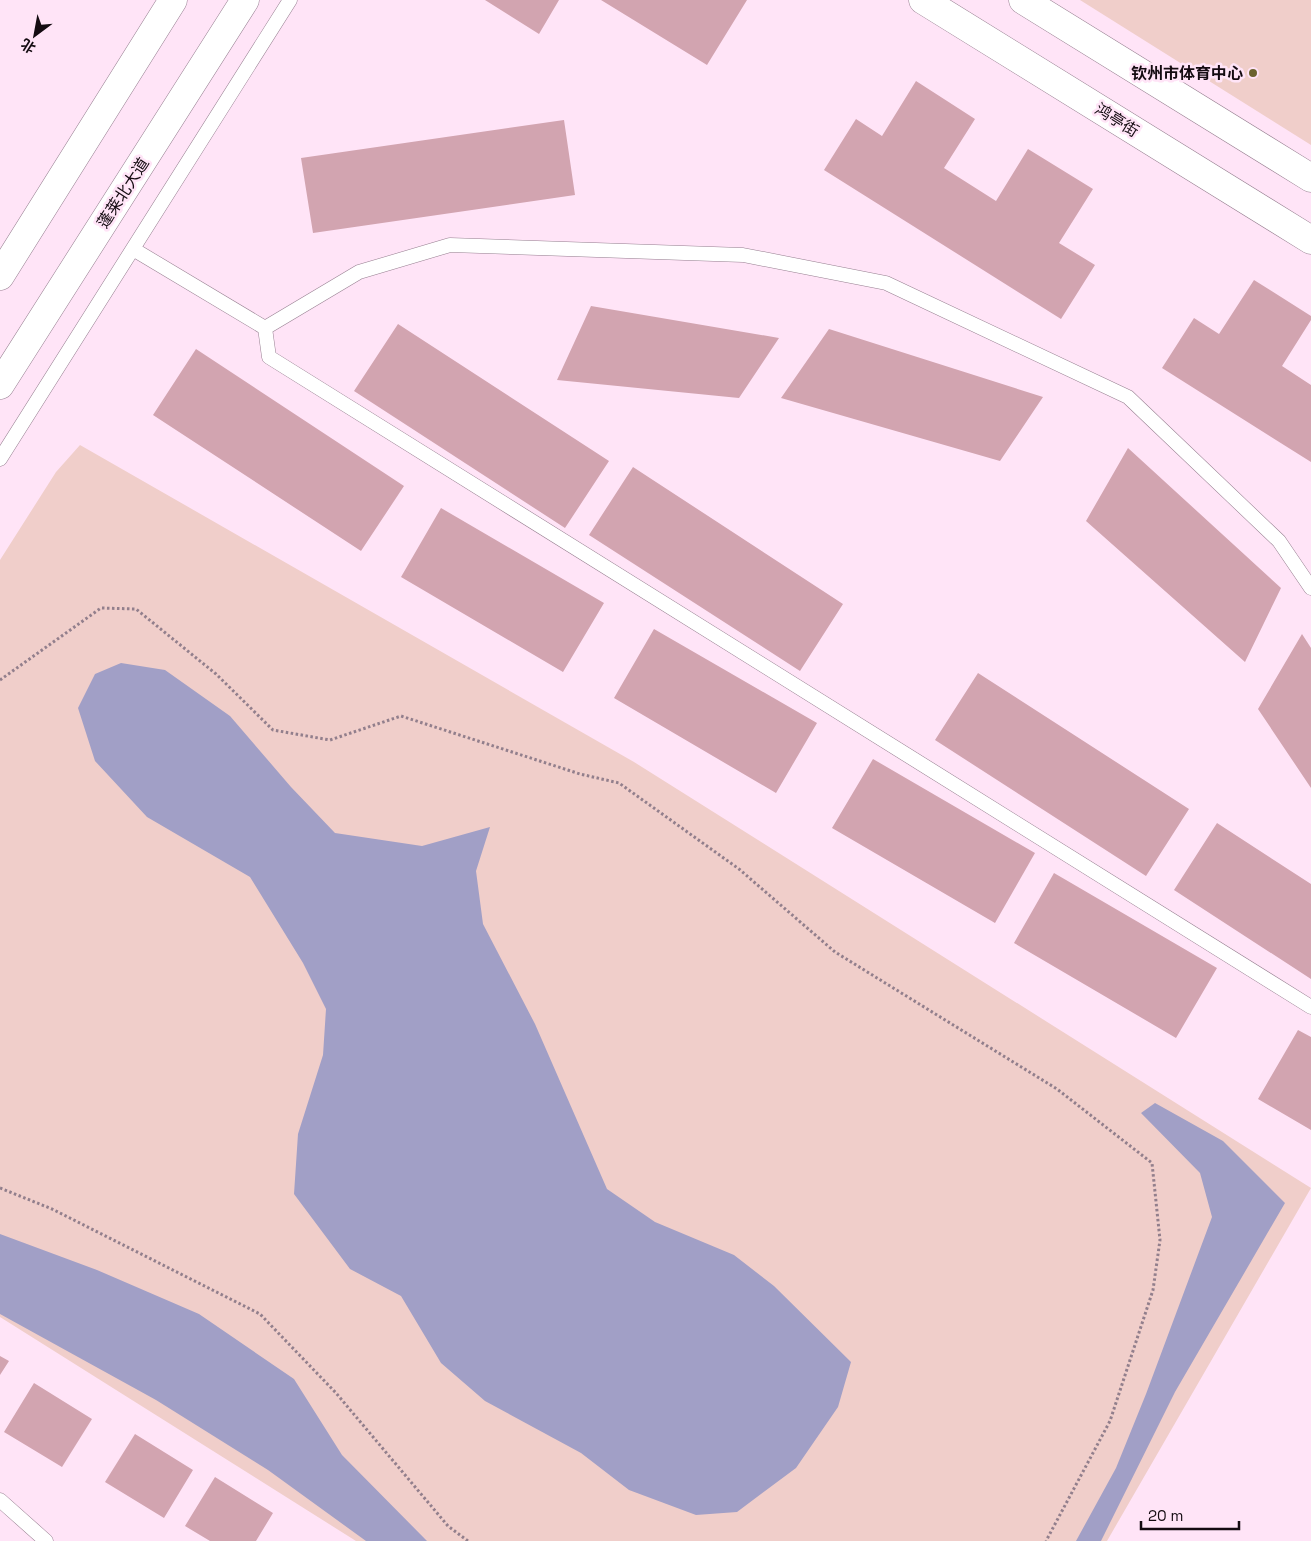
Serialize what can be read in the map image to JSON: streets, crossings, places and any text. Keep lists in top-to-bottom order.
{
  "streets": {
    "street": ["鸿亭街", "蓬莱北大道"]
  },
  "places": ["钦州市体育中心"],
  "scale_bar": "20 m",
  "north": "bottom left"
}
